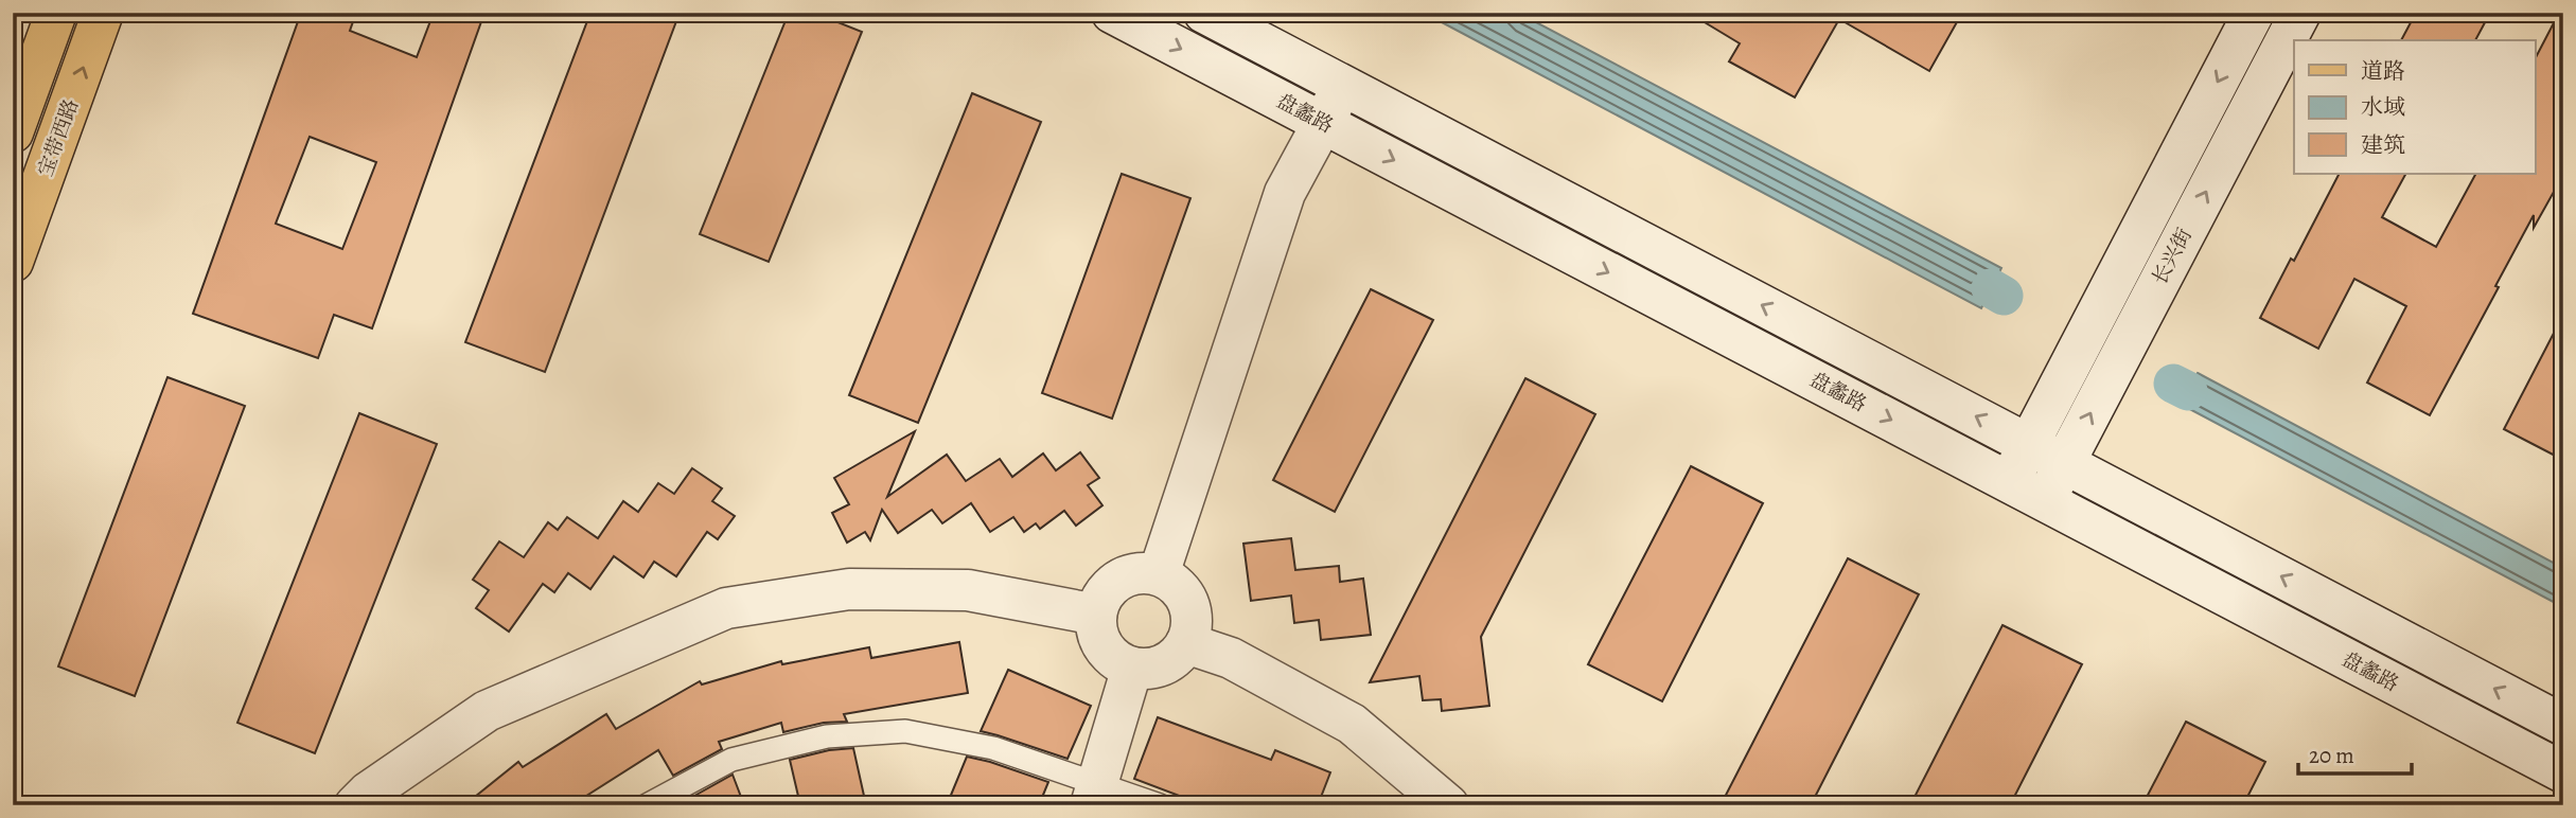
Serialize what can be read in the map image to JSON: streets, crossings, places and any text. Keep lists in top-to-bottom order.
{
  "streets": {
    "main road": ["盘蠡路", "宝带西路", "长兴街"]
  },
  "crossings": [
    ["盘蠡路", "长兴街"]
  ],
  "legend": ["道路", "水域", "建筑"],
  "scale_bar": "20 m"
}
